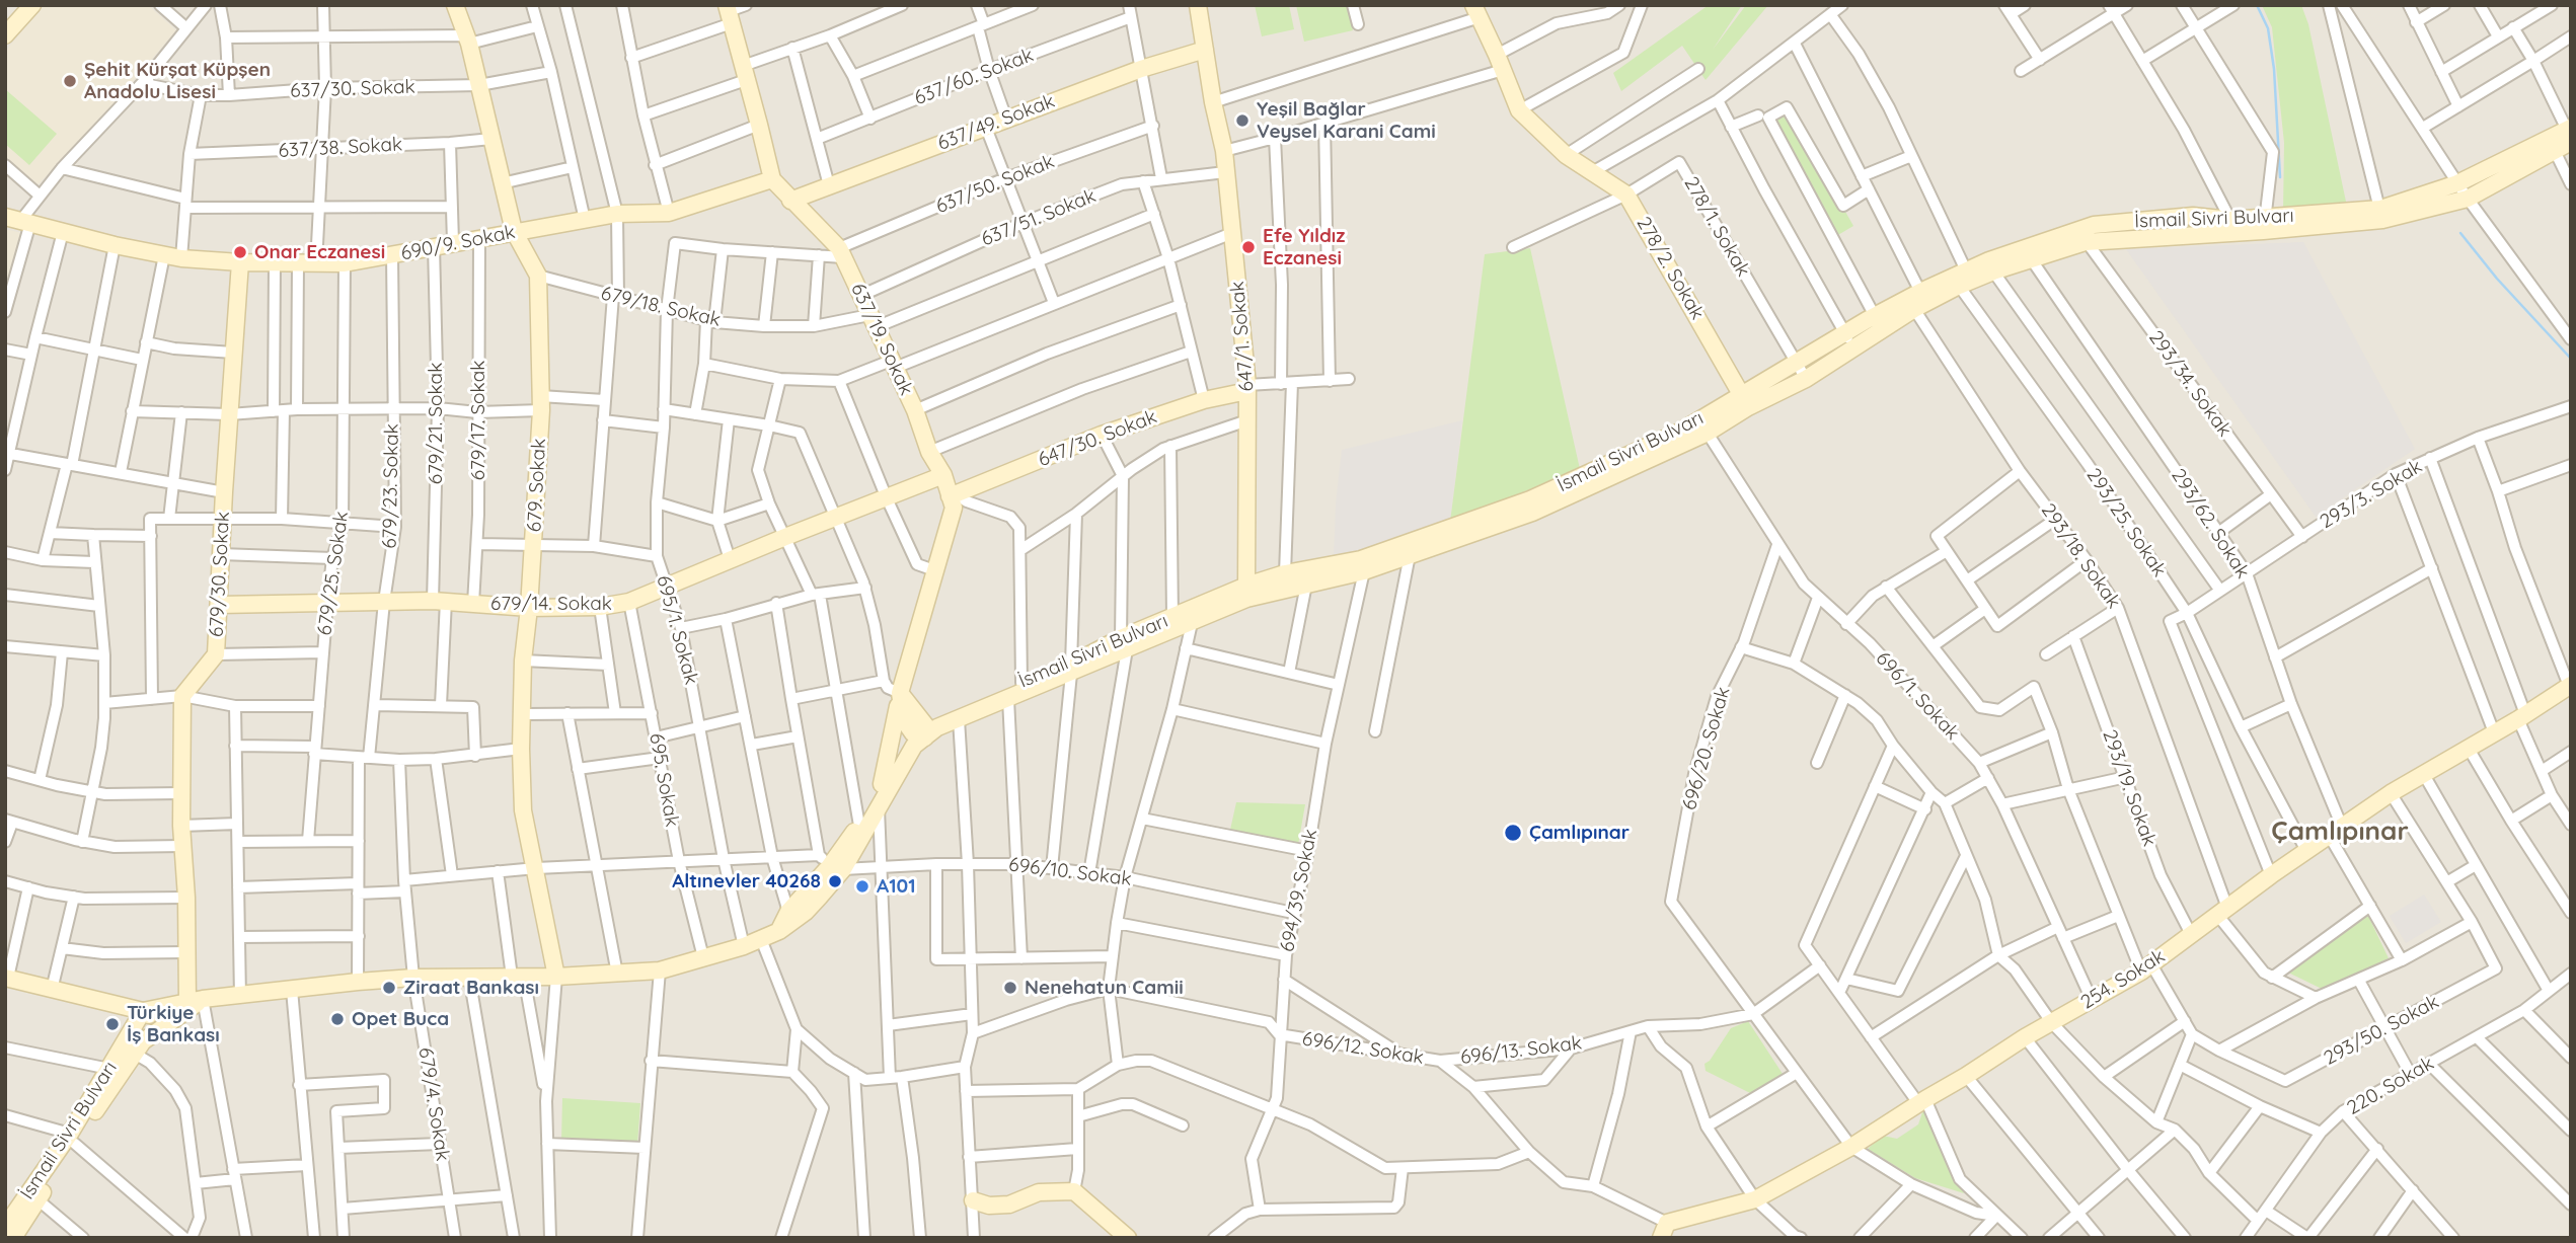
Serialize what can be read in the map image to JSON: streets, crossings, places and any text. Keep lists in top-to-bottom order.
{
  "streets": {
    "street": [
      "637/60. Sokak",
      "637/30. Sokak",
      "637/49. Sokak",
      "637/38. Sokak",
      "637/50. Sokak",
      "637/51. Sokak",
      "İsmail Sivri Bulvarı",
      "278/1. Sokak",
      "690/9. Sokak",
      "278/2. Sokak",
      "679/18. Sokak",
      "647/1. Sokak",
      "637/19. Sokak",
      "293/34. Sokak",
      "679/17. Sokak",
      "679/21. Sokak",
      "647/30. Sokak",
      "679. Sokak",
      "679/23. Sokak",
      "293/3. Sokak",
      "293/25. Sokak",
      "293/62. Sokak",
      "293/18. Sokak",
      "679/25. Sokak",
      "679/30. Sokak",
      "679/14. Sokak",
      "695/1. Sokak",
      "696/1. Sokak",
      "696/20. Sokak",
      "695. Sokak",
      "293/19. Sokak",
      "696/10. Sokak",
      "694/39. Sokak",
      "254. Sokak",
      "293/50. Sokak",
      "696/12. Sokak",
      "696/13. Sokak",
      "220. Sokak",
      "679/4. Sokak"
    ]
  },
  "crossings": [
    ["637/30. Sokak", "679. Sokak"],
    ["637/49. Sokak", "647/1. Sokak"],
    ["637/49. Sokak", "637/19. Sokak"],
    ["637/38. Sokak", "679. Sokak"],
    ["637/50. Sokak", "637/19. Sokak"],
    ["637/51. Sokak", "647/1. Sokak"],
    ["637/51. Sokak", "637/19. Sokak"],
    ["İsmail Sivri Bulvarı", "278/1. Sokak"],
    ["İsmail Sivri Bulvarı", "278/2. Sokak"],
    ["İsmail Sivri Bulvarı", "647/1. Sokak"],
    ["İsmail Sivri Bulvarı", "637/19. Sokak"],
    ["İsmail Sivri Bulvarı", "293/34. Sokak"],
    ["İsmail Sivri Bulvarı", "679. Sokak"],
    ["İsmail Sivri Bulvarı", "679/23. Sokak"],
    ["İsmail Sivri Bulvarı", "293/25. Sokak"],
    ["İsmail Sivri Bulvarı", "293/62. Sokak"],
    ["İsmail Sivri Bulvarı", "293/18. Sokak"],
    ["İsmail Sivri Bulvarı", "695/1. Sokak"],
    ["İsmail Sivri Bulvarı", "696/1. Sokak"],
    ["İsmail Sivri Bulvarı", "695. Sokak"],
    ["İsmail Sivri Bulvarı", "696/10. Sokak"],
    ["İsmail Sivri Bulvarı", "694/39. Sokak"],
    ["İsmail Sivri Bulvarı", "679/4. Sokak"],
    ["278/1. Sokak", "278/2. Sokak"],
    ["690/9. Sokak", "637/19. Sokak"],
    ["690/9. Sokak", "679/17. Sokak"],
    ["690/9. Sokak", "679/21. Sokak"],
    ["690/9. Sokak", "679. Sokak"],
    ["690/9. Sokak", "679/23. Sokak"],
    ["690/9. Sokak", "679/25. Sokak"],
    ["690/9. Sokak", "679/30. Sokak"],
    ["679/18. Sokak", "637/19. Sokak"],
    ["679/18. Sokak", "679. Sokak"],
    ["679/18. Sokak", "695/1. Sokak"],
    ["647/1. Sokak", "647/30. Sokak"],
    ["637/19. Sokak", "647/30. Sokak"],
    ["637/19. Sokak", "679/14. Sokak"],
    ["293/34. Sokak", "293/3. Sokak"],
    ["679/17. Sokak", "679/14. Sokak"],
    ["679/21. Sokak", "679/14. Sokak"],
    ["679. Sokak", "679/14. Sokak"],
    ["679. Sokak", "696/10. Sokak"],
    ["679/23. Sokak", "679/14. Sokak"],
    ["679/23. Sokak", "696/10. Sokak"],
    ["293/3. Sokak", "293/25. Sokak"],
    ["293/3. Sokak", "293/62. Sokak"],
    ["293/25. Sokak", "254. Sokak"],
    ["293/62. Sokak", "254. Sokak"],
    ["293/18. Sokak", "254. Sokak"],
    ["679/25. Sokak", "679/14. Sokak"],
    ["679/30. Sokak", "679/14. Sokak"],
    ["679/14. Sokak", "695/1. Sokak"],
    ["679/14. Sokak", "695. Sokak"],
    ["695/1. Sokak", "696/10. Sokak"],
    ["696/1. Sokak", "696/20. Sokak"],
    ["696/1. Sokak", "254. Sokak"],
    ["696/20. Sokak", "254. Sokak"],
    ["696/20. Sokak", "696/13. Sokak"],
    ["695. Sokak", "696/10. Sokak"],
    ["293/19. Sokak", "254. Sokak"],
    ["696/10. Sokak", "694/39. Sokak"],
    ["696/10. Sokak", "679/4. Sokak"],
    ["694/39. Sokak", "696/12. Sokak"],
    ["254. Sokak", "696/12. Sokak"],
    ["696/12. Sokak", "696/13. Sokak"]
  ],
  "districts": ["Çamlıpınar"],
  "places": [
    "Şehit Kürşat Küpşen Anadolu Lisesi",
    "Yeşil Bağlar Veysel Karani Cami",
    "Efe Yıldız Eczanesi",
    "Onar Eczanesi",
    "Çamlıpınar",
    "Altınevler 40268",
    "A101",
    "Ziraat Bankası",
    "Nenehatun Camii",
    "Opet Buca",
    "Türkiye İş Bankası"
  ]
}
